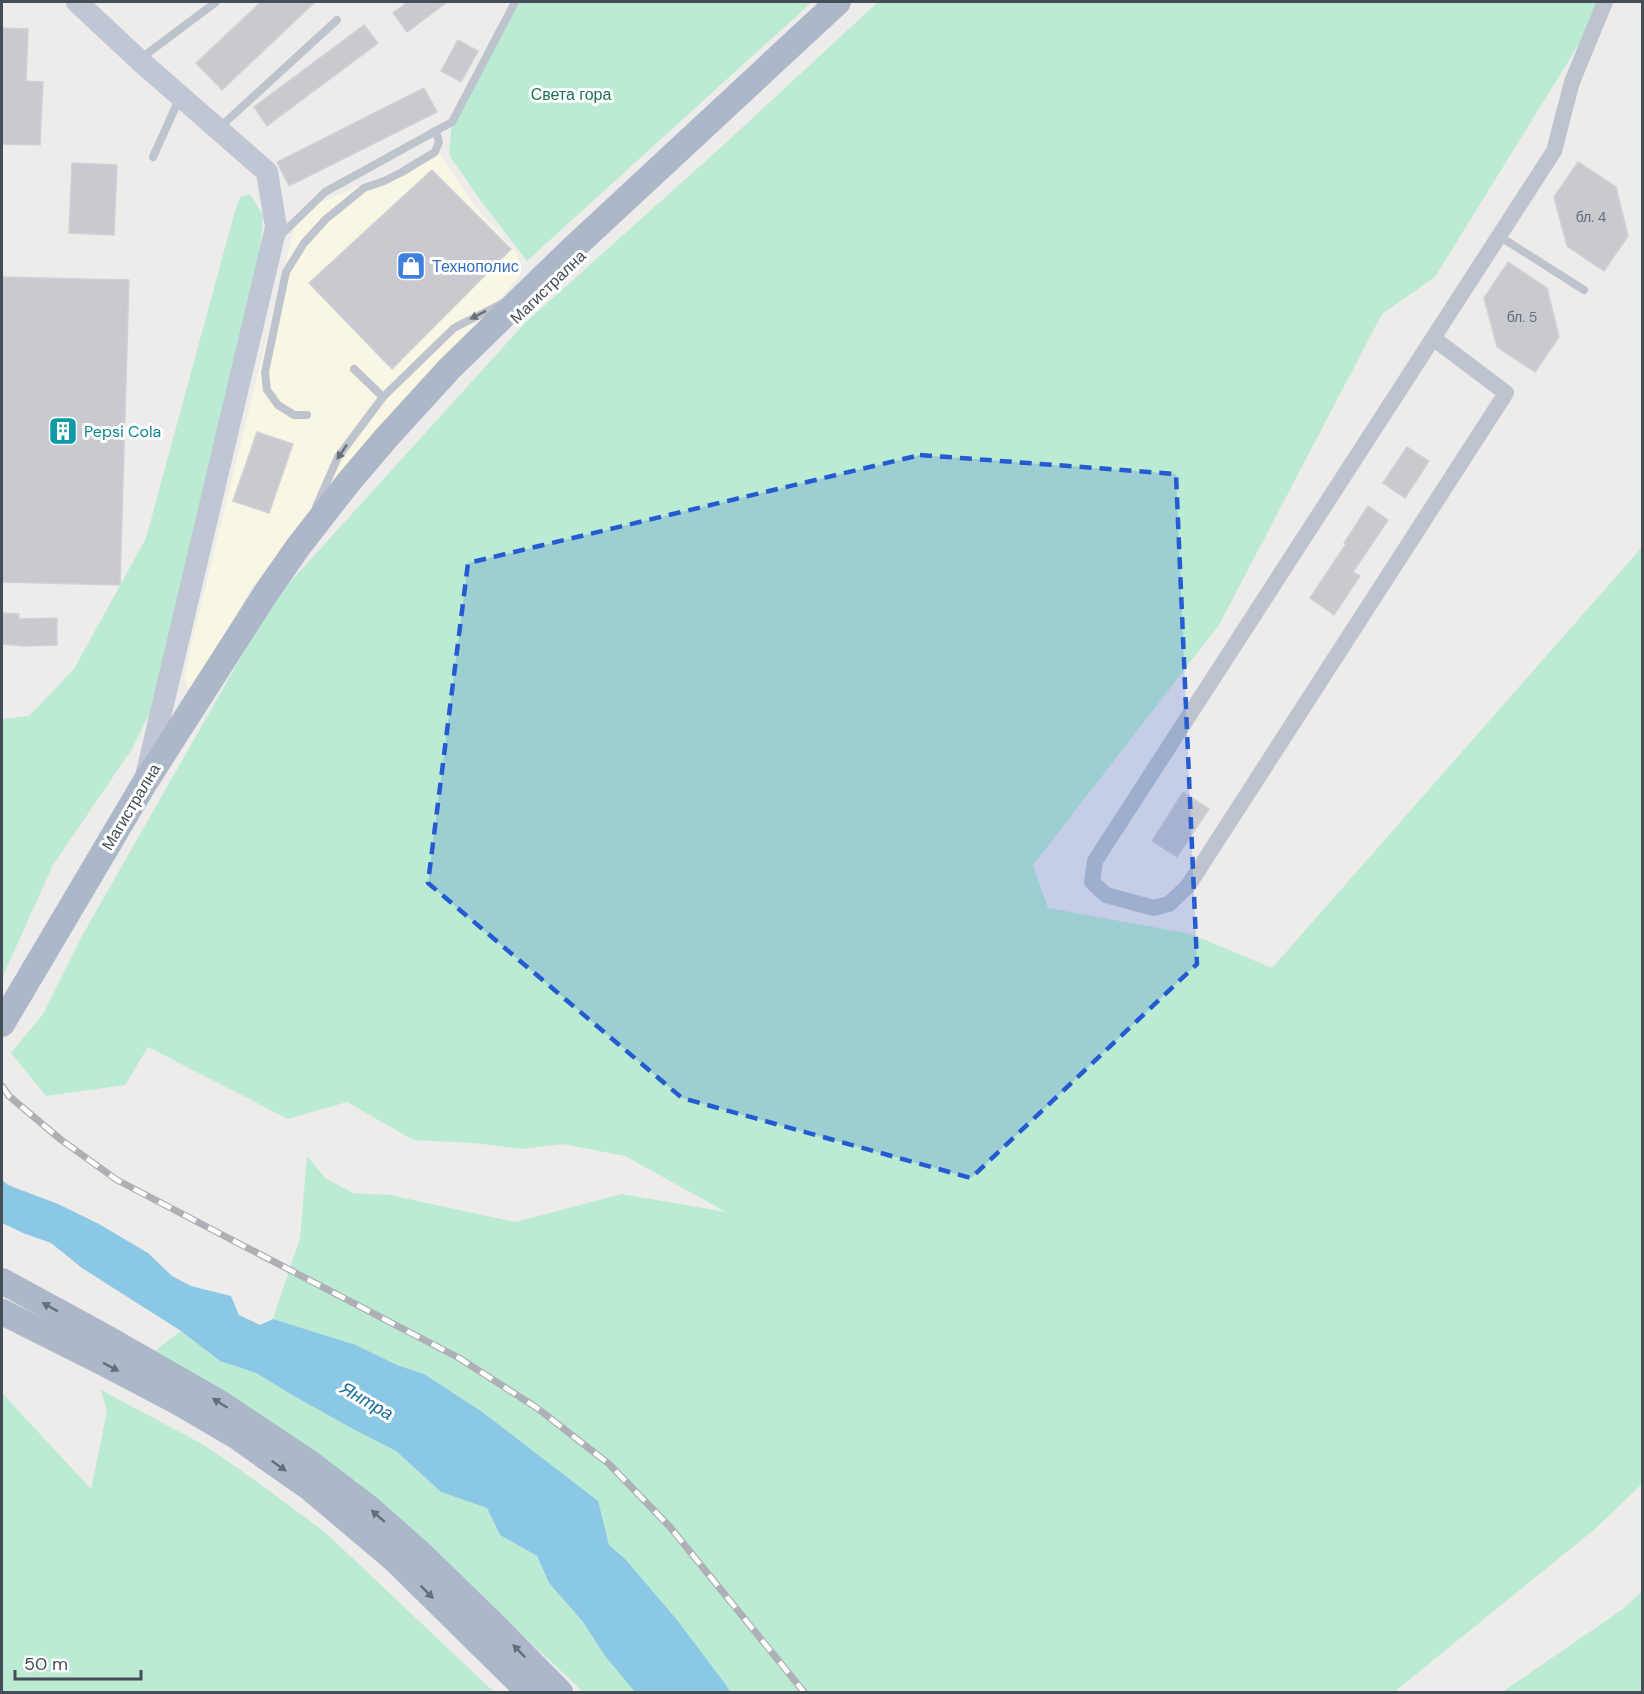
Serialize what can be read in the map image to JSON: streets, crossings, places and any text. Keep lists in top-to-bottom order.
{
  "streets": {
    "main road": ["Магистрална"]
  },
  "water": ["Янтра"],
  "parks": ["Света гора"],
  "places": {
    "shop": ["Технополис"],
    "building": ["Pepsi Cola"]
  },
  "house_numbers": ["бл. 4", "бл. 5"],
  "scale_bar": "50 m"
}
